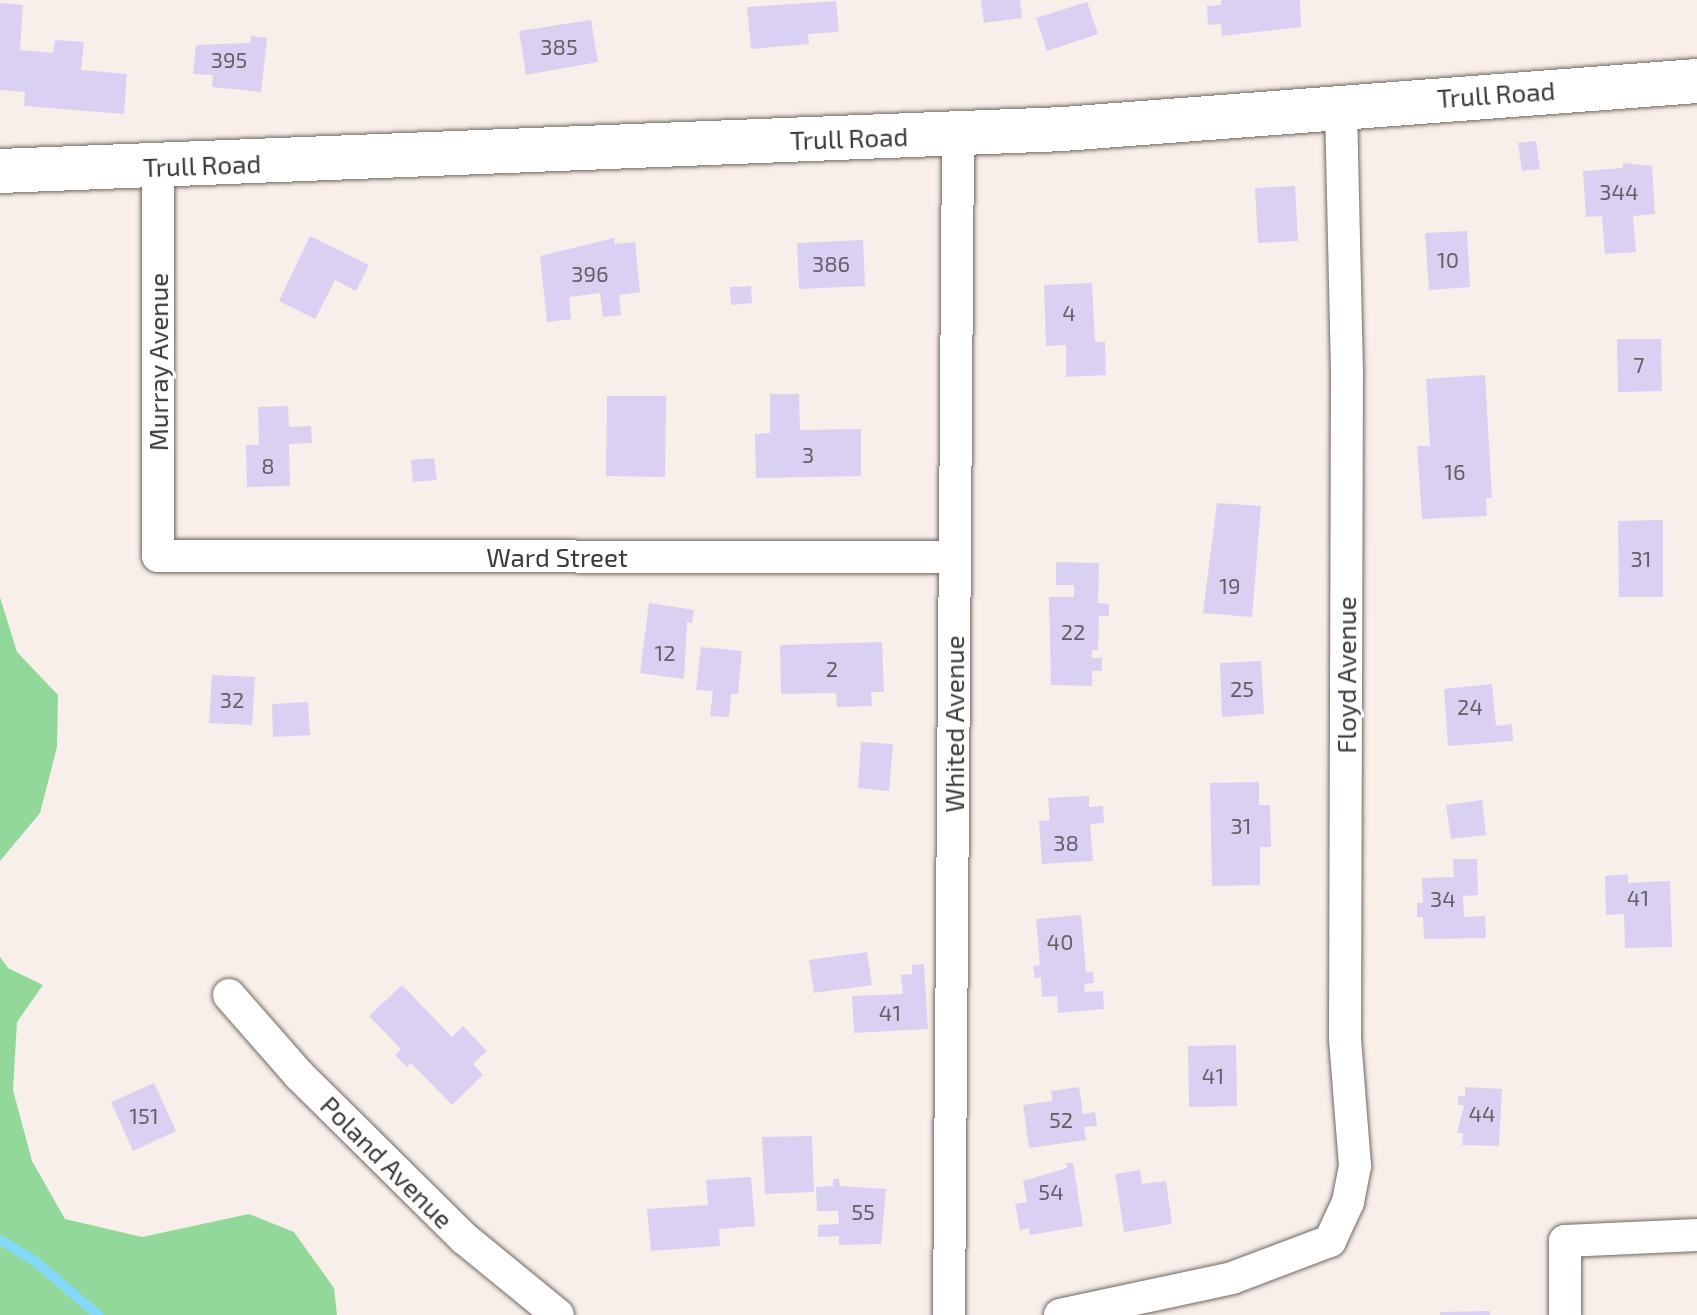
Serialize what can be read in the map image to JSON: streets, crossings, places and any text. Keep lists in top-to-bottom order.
{
  "streets": {
    "street": [
      "Trull Road",
      "Murray Avenue",
      "Ward Street",
      "Floyd Avenue",
      "Whited Avenue",
      "Poland Avenue"
    ]
  },
  "crossings": [
    ["Trull Road", "Murray Avenue"],
    ["Trull Road", "Floyd Avenue"],
    ["Trull Road", "Whited Avenue"],
    ["Murray Avenue", "Ward Street"],
    ["Ward Street", "Whited Avenue"]
  ],
  "house_numbers": [
    "385",
    "395",
    "344",
    "10",
    "386",
    "396",
    "4",
    "7",
    "3",
    "8",
    "16",
    "31",
    "19",
    "22",
    "12",
    "2",
    "25",
    "32",
    "24",
    "31",
    "38",
    "41",
    "34",
    "40",
    "41",
    "41",
    "44",
    "151",
    "52",
    "54",
    "55"
  ]
}
